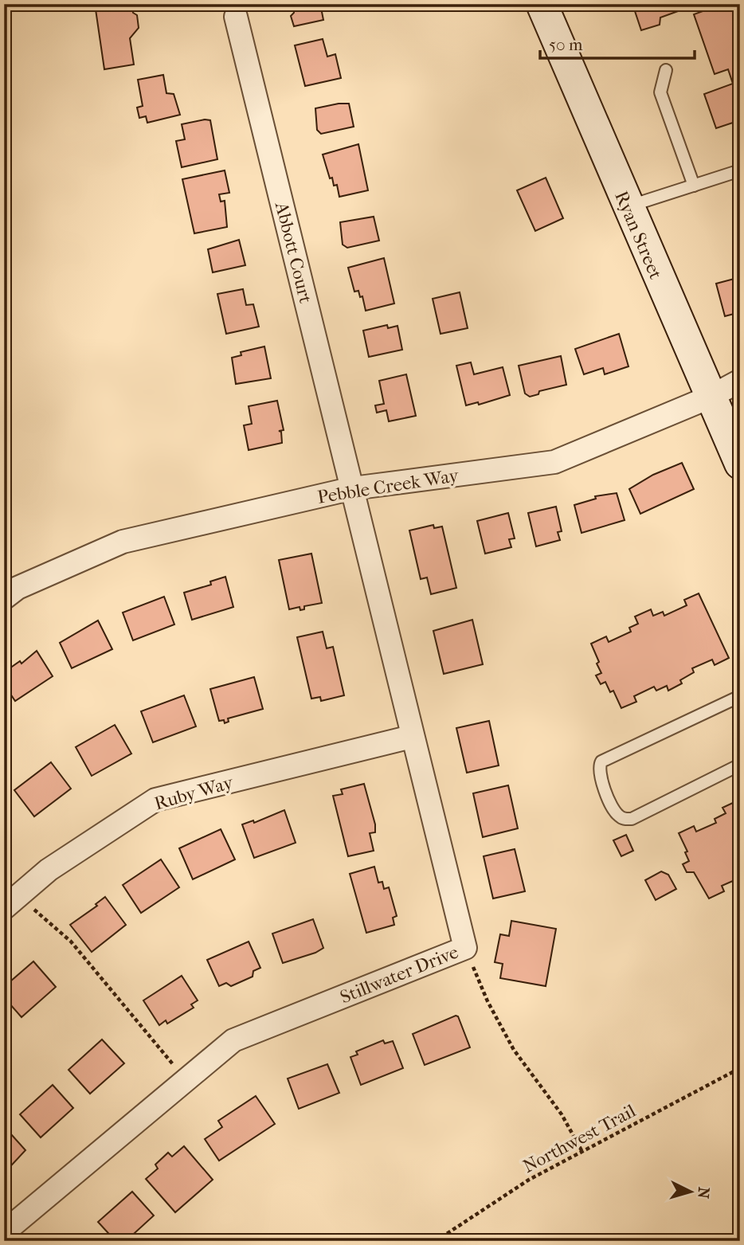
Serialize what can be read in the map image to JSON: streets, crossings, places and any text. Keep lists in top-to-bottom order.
{
  "streets": {
    "street": [
      "Ryan Street",
      "Abbott Court",
      "Pebble Creek Way",
      "Ruby Way",
      "Stillwater Drive"
    ],
    "path": ["Northwest Trail"]
  },
  "crossings": [
    ["Ryan Street", "Pebble Creek Way"],
    ["Abbott Court", "Pebble Creek Way"],
    ["Abbott Court", "Stillwater Drive"],
    ["Pebble Creek Way", "Stillwater Drive"],
    ["Ruby Way", "Stillwater Drive"]
  ],
  "scale_bar": "50 m",
  "north": "right"
}
